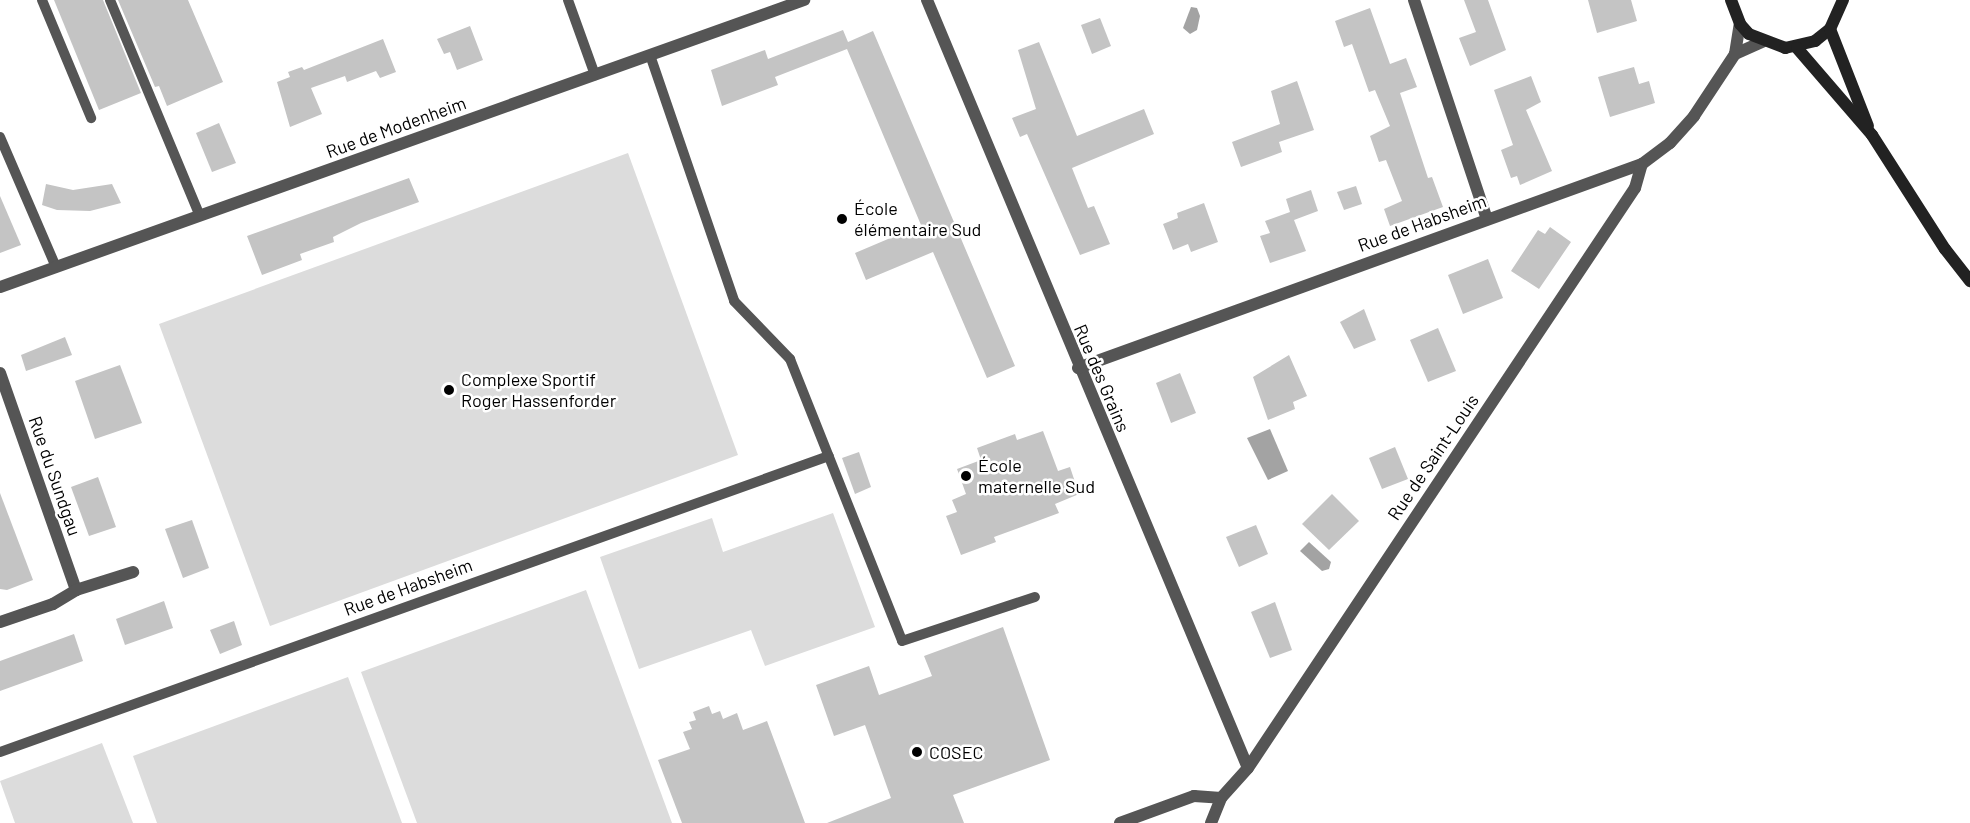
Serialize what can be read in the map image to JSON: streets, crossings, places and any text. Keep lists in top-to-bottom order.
{
  "streets": {
    "street": [
      "Rue de Modenheim",
      "Rue de Habsheim",
      "Rue des Grains",
      "Rue de Saint-Louis",
      "Rue du Sundgau"
    ]
  },
  "crossings": [
    ["Rue de Habsheim", "Rue des Grains"],
    ["Rue de Habsheim", "Rue de Saint-Louis"],
    ["Rue des Grains", "Rue de Saint-Louis"]
  ],
  "places": [
    "École élémentaire Sud",
    "Complexe Sportif Roger Hassenforder",
    "École maternelle Sud",
    "COSEC"
  ]
}
